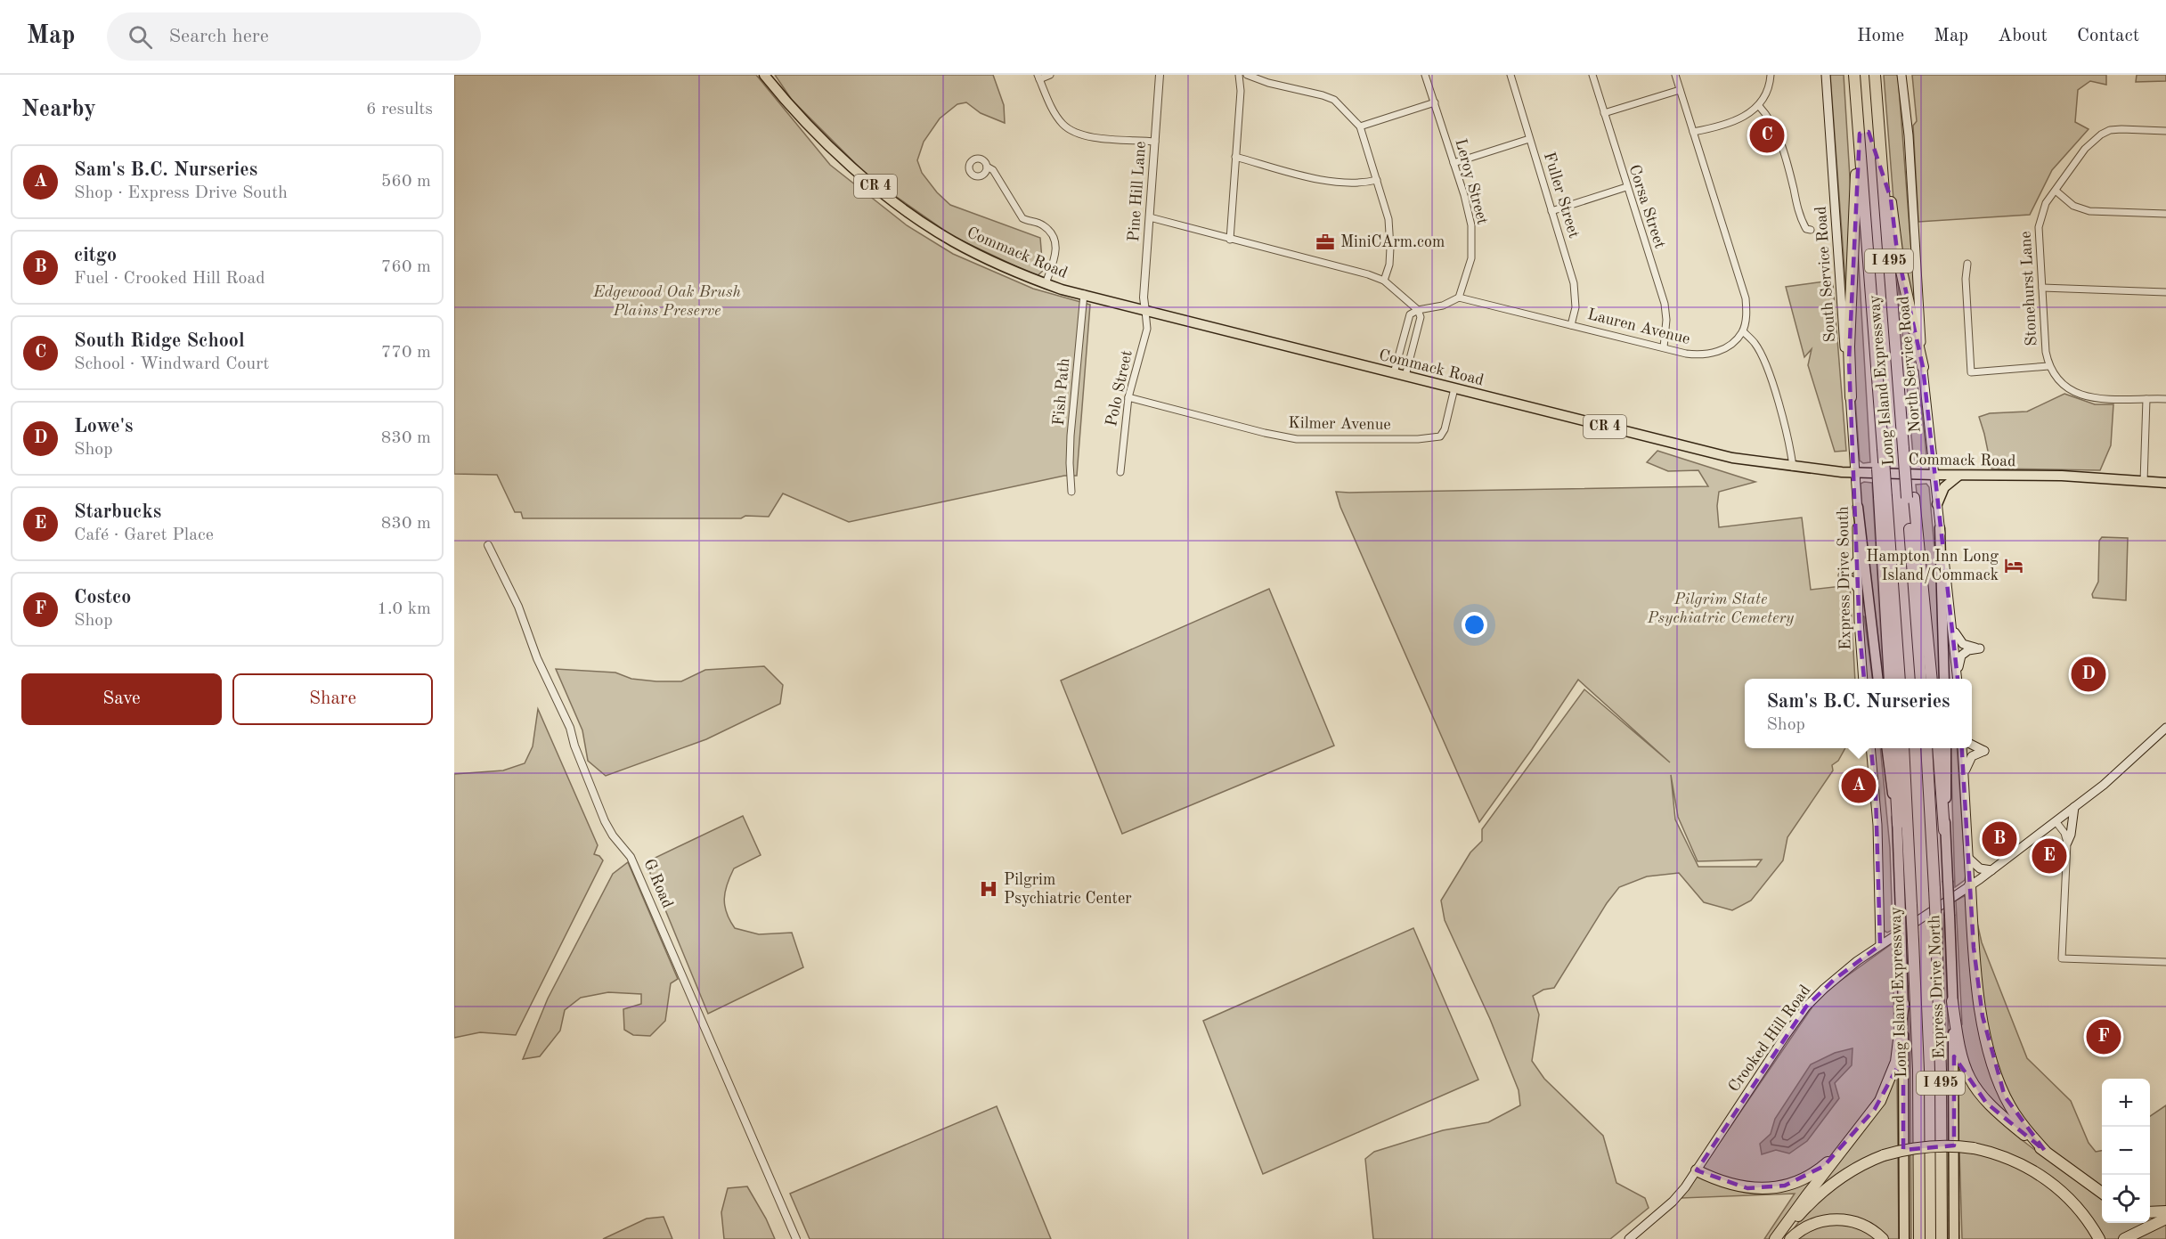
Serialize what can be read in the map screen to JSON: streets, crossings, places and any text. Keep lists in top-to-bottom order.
{
  "streets": {
    "highway": ["I 495", "Long Island Expressway"],
    "main road": [
      "CR 4",
      "Commack Road",
      "South Service Road",
      "North Service Road",
      "Express Drive South",
      "Express Drive North",
      "Crooked Hill Road"
    ],
    "street": [
      "Leroy Street",
      "Pine Hill Lane",
      "Fuller Street",
      "Corsa Street",
      "Stonehurst Lane",
      "Lauren Avenue",
      "Polo Street",
      "Fish Path",
      "Kilmer Avenue",
      "G Road"
    ]
  },
  "crossings": [
    ["Leroy Street", "Lauren Avenue"],
    ["Pine Hill Lane", "Commack Road"],
    ["Pine Hill Lane", "Polo Street"],
    ["Fuller Street", "Lauren Avenue"],
    ["Corsa Street", "Lauren Avenue"],
    ["Commack Road", "South Service Road"],
    ["Commack Road", "North Service Road"],
    ["Commack Road", "Polo Street"],
    ["Commack Road", "Fish Path"],
    ["Commack Road", "Kilmer Avenue"],
    ["Commack Road", "Express Drive South"],
    ["South Service Road", "Express Drive South"],
    ["Polo Street", "Kilmer Avenue"]
  ],
  "parks": ["Edgewood Oak Brush Plains Preserve", "Pilgrim State Psychiatric Cemetery"],
  "places": {
    "office": ["MiniCArm.com"],
    "hotel": ["Hampton Inn Long Island/Commack"],
    "hospital": ["Pilgrim Psychiatric Center"]
  },
  "page": {
    "header": "Map",
    "search": "Search here",
    "nav": [
      "Home",
      "Map",
      "About",
      "Contact"
    ],
    "heading": ["Nearby", "6 results"],
    "pins": [
      "C",
      "D",
      "A",
      "B",
      "E",
      "F"
    ],
    "list": [
      {
        "mark": "A",
        "name": "Sam's B.C. Nurseries",
        "note": "Shop · Express Drive South",
        "value": "560 m"
      },
      {
        "mark": "B",
        "name": "citgo",
        "note": "Fuel · Crooked Hill Road",
        "value": "760 m"
      },
      {
        "mark": "C",
        "name": "South Ridge School",
        "note": "School · Windward Court",
        "value": "770 m"
      },
      {
        "mark": "D",
        "name": "Lowe's",
        "note": "Shop",
        "value": "830 m"
      },
      {
        "mark": "E",
        "name": "Starbucks",
        "note": "Café · Garet Place",
        "value": "830 m"
      },
      {
        "mark": "F",
        "name": "Costco",
        "note": "Shop",
        "value": "1.0 km"
      }
    ],
    "buttons": ["Save", "Share"],
    "popup": ["Sam's B.C. Nurseries", "Shop"],
    "map_buttons": ["+", "−"]
  }
}
